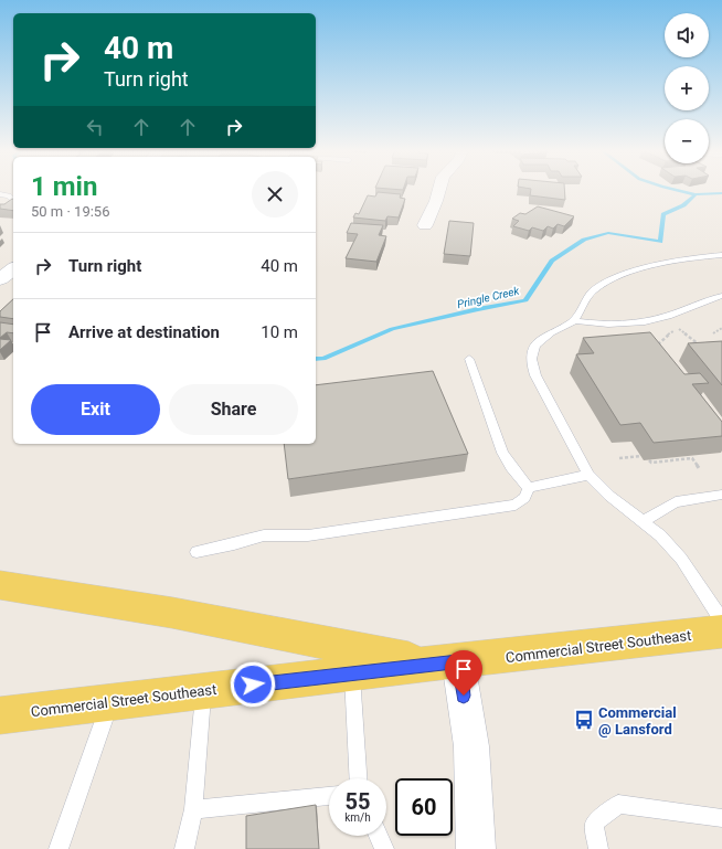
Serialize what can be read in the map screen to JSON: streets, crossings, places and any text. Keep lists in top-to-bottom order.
{
  "streets": {
    "main road": ["Commercial Street Southeast"]
  },
  "water": ["Pringle Creek"],
  "places": {
    "bus stop": ["Commercial @ Lansford"]
  },
  "page": {
    "map_buttons": ["+", "−"],
    "turn": ["40 m", "Turn right"],
    "heading": ["1 min", "50 m · 19:56"],
    "list": [
      {
        "name": "Turn right",
        "value": "40 m"
      },
      {
        "name": "Arrive at destination",
        "value": "10 m"
      }
    ],
    "buttons": ["Exit", "Share"],
    "speed": "55 km/h",
    "limit": "60"
  }
}
